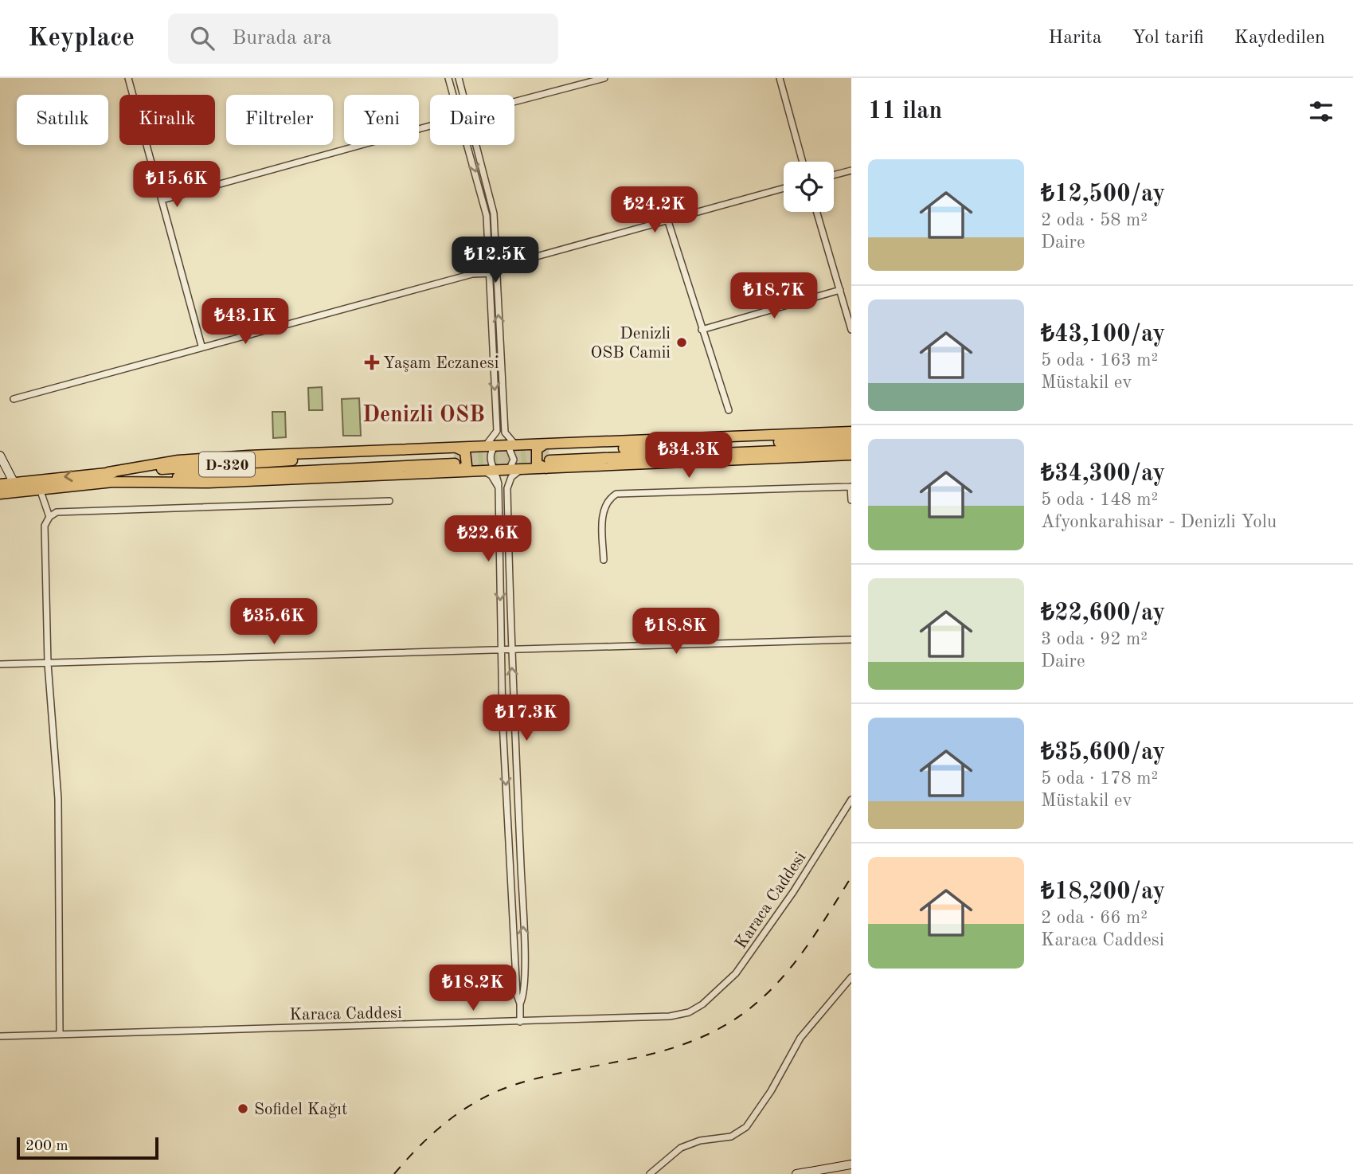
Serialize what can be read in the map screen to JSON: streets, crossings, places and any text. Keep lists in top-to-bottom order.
{
  "streets": {
    "highway": ["D-320"],
    "street": ["Karaca Caddesi"]
  },
  "districts": ["Denizli OSB"],
  "places": {
    "other": ["Denizli OSB Camii", "Sofidel Kağıt"],
    "health": ["Yaşam Eczanesi"]
  },
  "scale_bar": "200 m",
  "page": {
    "header": "Keyplace",
    "search": "Burada ara",
    "nav": ["Harita", "Yol tarifi", "Kaydedilen"],
    "heading": "11 ilan",
    "chip": [
      "Satılık",
      "Kiralık",
      "Filtreler",
      "Yeni",
      "Daire"
    ],
    "list": [
      {
        "name": "₺12,500/ay",
        "note": "2 oda · 58 m² · Daire"
      },
      {
        "name": "₺43,100/ay",
        "note": "5 oda · 163 m² · Müstakil ev"
      },
      {
        "name": "₺34,300/ay",
        "note": "5 oda · 148 m² · Afyonkarahisar - Denizli Yolu"
      },
      {
        "name": "₺22,600/ay",
        "note": "3 oda · 92 m² · Daire"
      },
      {
        "name": "₺35,600/ay",
        "note": "5 oda · 178 m² · Müstakil ev"
      },
      {
        "name": "₺18,200/ay",
        "note": "2 oda · 66 m² · Karaca Caddesi"
      }
    ],
    "price": [
      "₺15.6K",
      "₺24.2K",
      "₺12.5K",
      "₺18.7K",
      "₺43.1K",
      "₺34.3K",
      "₺22.6K",
      "₺35.6K",
      "₺18.8K",
      "₺17.3K",
      "₺18.2K"
    ],
    "scale": "200 m"
  }
}
